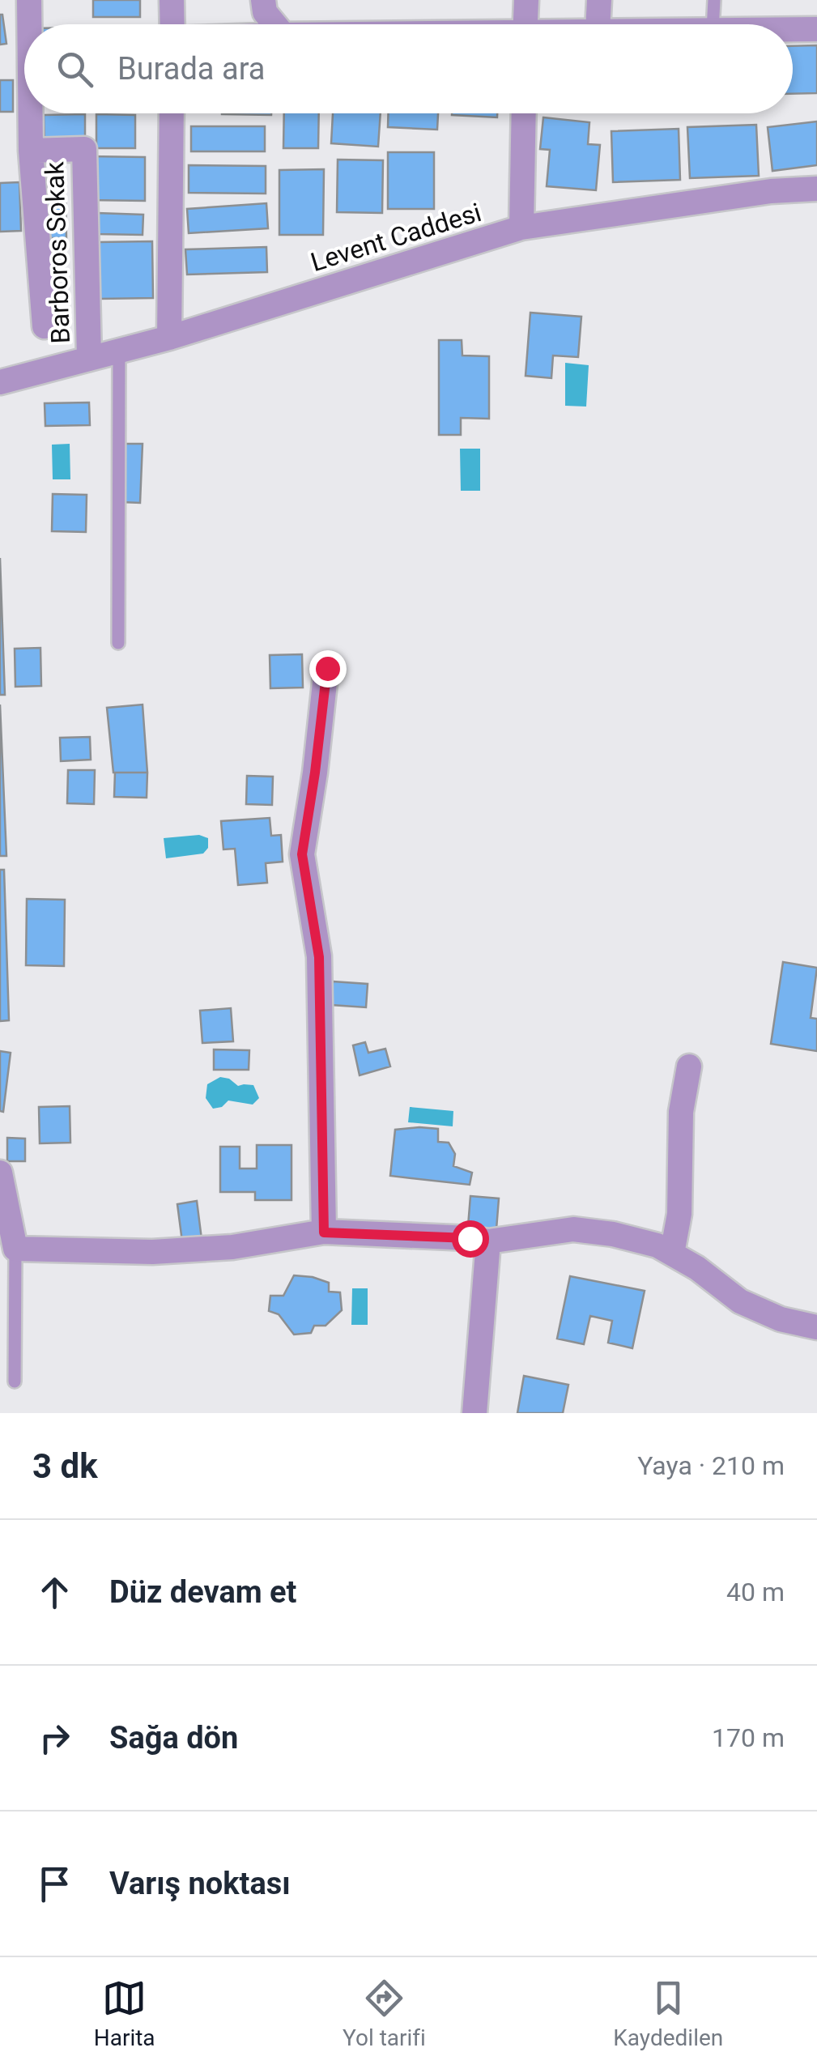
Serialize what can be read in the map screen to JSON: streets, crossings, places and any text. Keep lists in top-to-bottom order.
{
  "streets": {
    "street": ["Levent Caddesi", "Barboros Sokak"]
  },
  "crossings": [
    ["Levent Caddesi", "Barboros Sokak"]
  ],
  "page": {
    "search": "Burada ara",
    "heading": ["3 dk", "Yaya · 210 m"],
    "list": [
      ["Düz devam et", "40 m"],
      ["Sağa dön", "170 m"],
      "Varış noktası"
    ],
    "nav": ["Harita", "Yol tarifi", "Kaydedilen"]
  }
}
